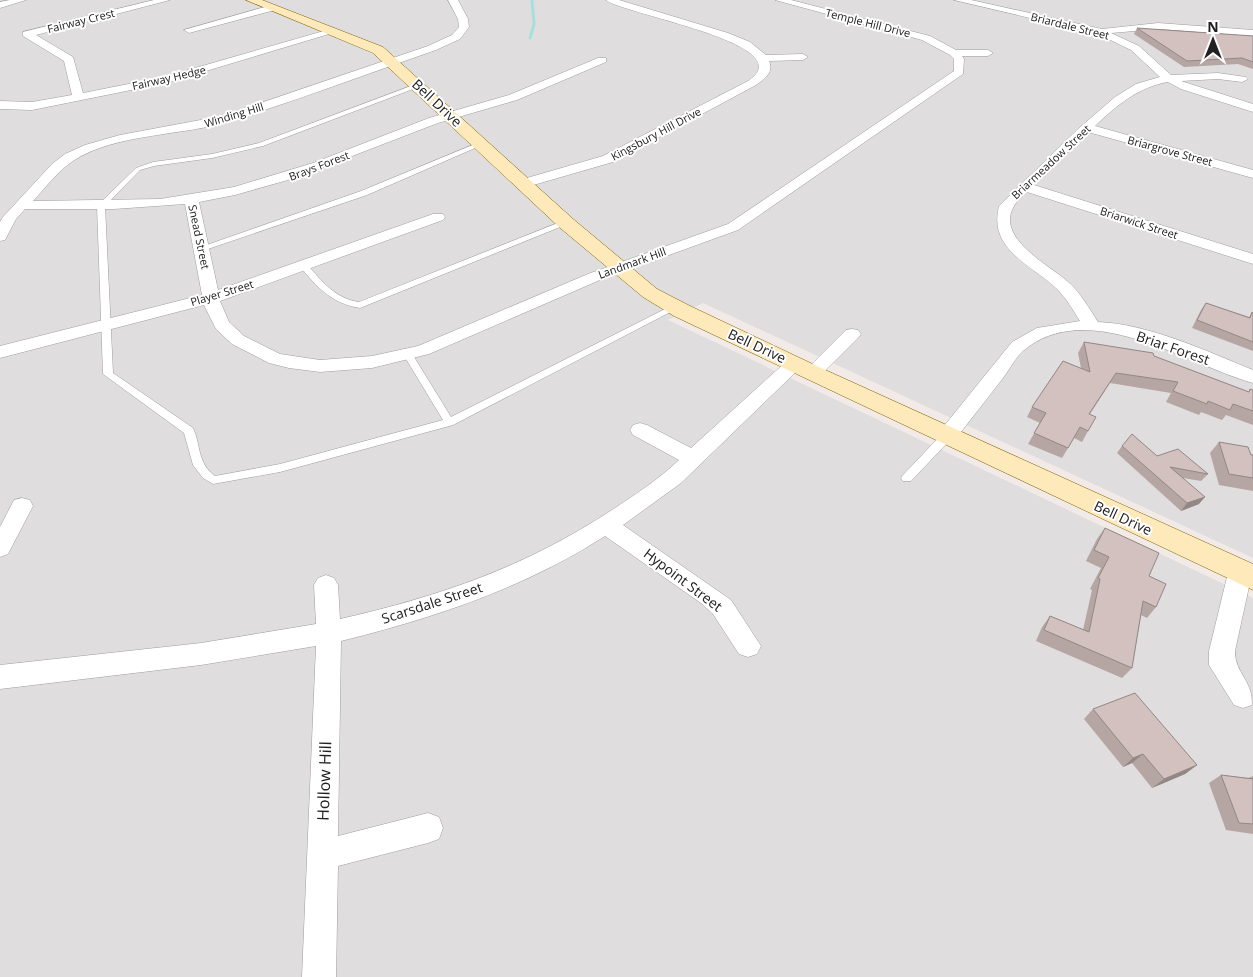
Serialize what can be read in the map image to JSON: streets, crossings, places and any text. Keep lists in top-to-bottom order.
{
  "streets": {
    "street": [
      "Fairway Crest",
      "Temple Hill Drive",
      "Briardale Street",
      "Fairway Hedge",
      "Bell Drive",
      "Winding Hill",
      "Kingsbury Hill Drive",
      "Briargrove Street",
      "Briarmeadow Street",
      "Brays Forest",
      "Briarwick Street",
      "Snead Street",
      "Landmark Hill",
      "Player Street",
      "Briar Forest",
      "Hypoint Street",
      "Scarsdale Street",
      "Hollow Hill"
    ]
  },
  "crossings": [
    ["Fairway Crest", "Fairway Hedge"],
    ["Temple Hill Drive", "Landmark Hill"],
    ["Briardale Street", "Briarmeadow Street"],
    ["Fairway Hedge", "Bell Drive"],
    ["Bell Drive", "Winding Hill"],
    ["Bell Drive", "Kingsbury Hill Drive"],
    ["Bell Drive", "Brays Forest"],
    ["Bell Drive", "Landmark Hill"],
    ["Bell Drive", "Briar Forest"],
    ["Bell Drive", "Scarsdale Street"],
    ["Winding Hill", "Brays Forest"],
    ["Briargrove Street", "Briarmeadow Street"],
    ["Briarmeadow Street", "Briarwick Street"],
    ["Briarmeadow Street", "Briar Forest"],
    ["Brays Forest", "Snead Street"],
    ["Snead Street", "Landmark Hill"],
    ["Snead Street", "Player Street"],
    ["Hypoint Street", "Scarsdale Street"],
    ["Scarsdale Street", "Hollow Hill"]
  ],
  "north": "top"
}
